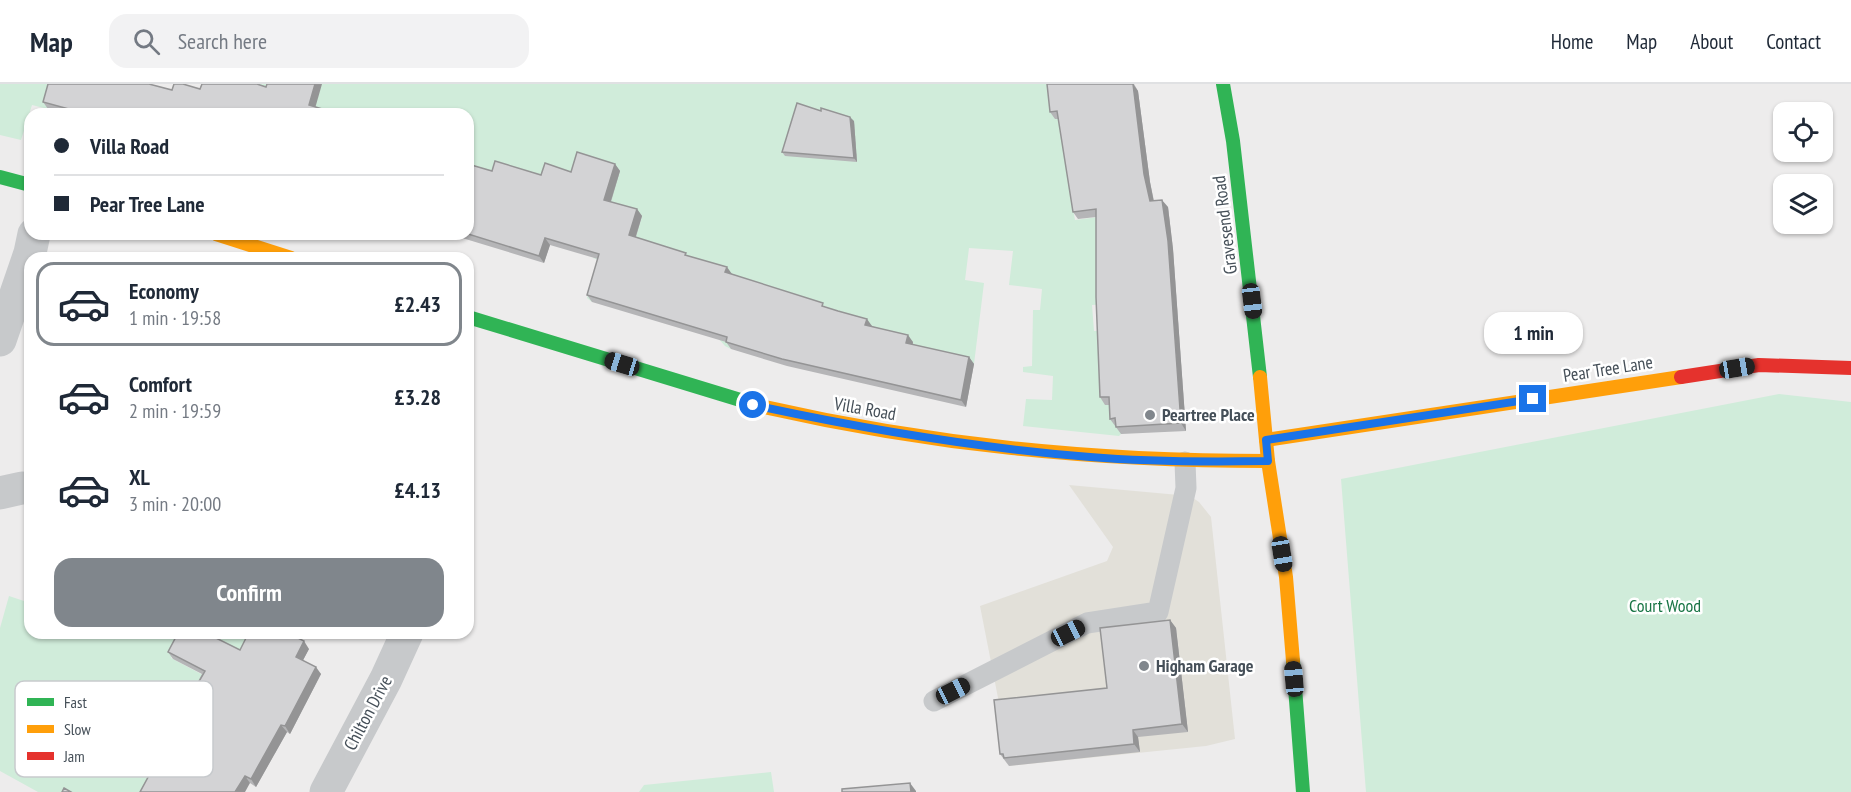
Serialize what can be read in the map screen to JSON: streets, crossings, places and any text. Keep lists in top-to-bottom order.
{
  "streets": {
    "street": [
      "Gravesend Road",
      "Pear Tree Lane",
      "Villa Road",
      "Chilton Drive"
    ]
  },
  "crossings": [
    ["Gravesend Road", "Pear Tree Lane"],
    ["Gravesend Road", "Villa Road"]
  ],
  "parks": ["Court Wood"],
  "places": ["Peartree Place", "Higham Garage"],
  "legend": ["Fast", "Slow", "Jam"],
  "page": {
    "header": "Map",
    "search": "Search here",
    "nav": [
      "Home",
      "Map",
      "About",
      "Contact"
    ],
    "banner": ["Villa Road", "Pear Tree Lane"],
    "list": [
      {
        "name": "Economy",
        "note": "1 min · 19:58",
        "value": "£2.43"
      },
      {
        "name": "Comfort",
        "note": "2 min · 19:59",
        "value": "£3.28"
      },
      {
        "name": "XL",
        "note": "3 min · 20:00",
        "value": "£4.13"
      }
    ],
    "bubble": "1 min",
    "buttons": "Confirm"
  }
}
